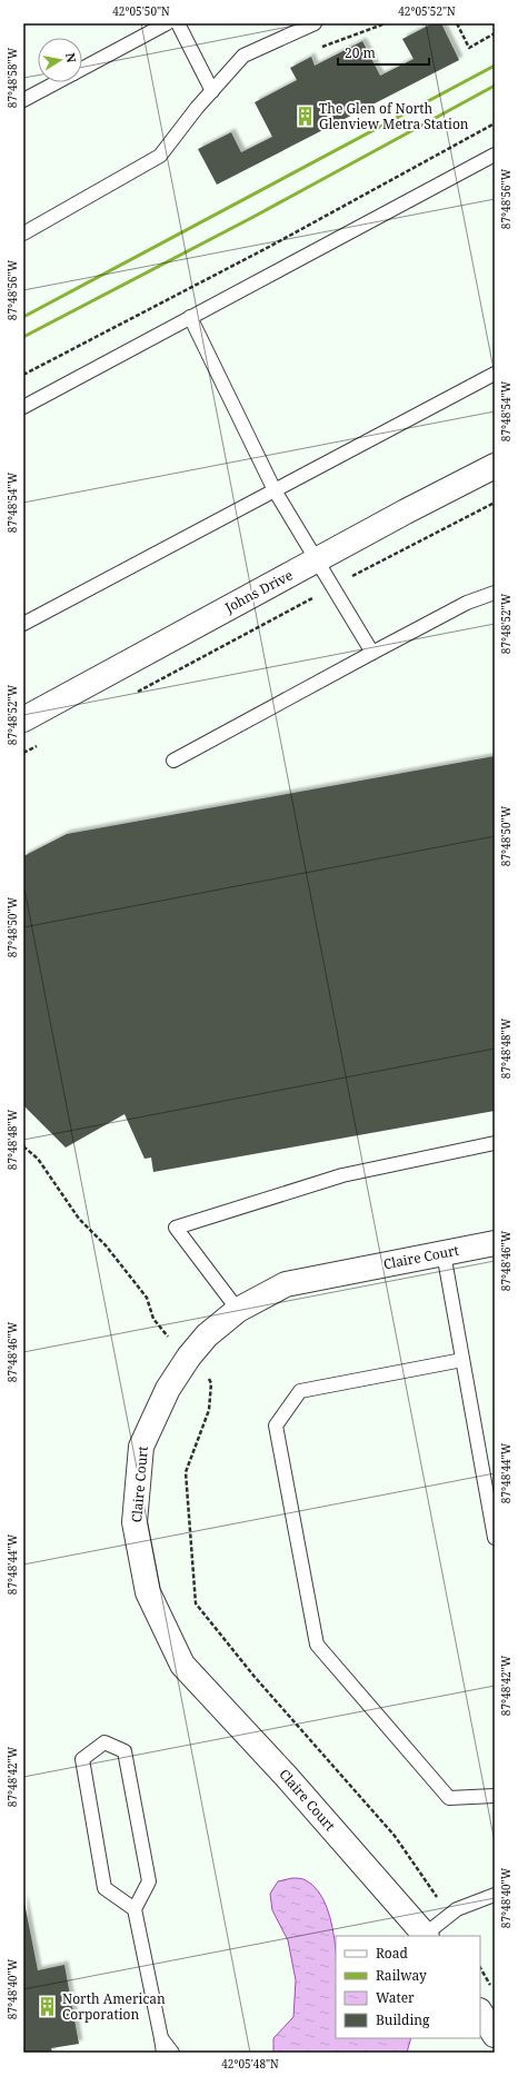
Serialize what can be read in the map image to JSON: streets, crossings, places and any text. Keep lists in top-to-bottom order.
{
  "streets": {
    "street": ["Johns Drive", "Claire Court"]
  },
  "places": {
    "building": ["The Glen of North Glenview Metra Station", "North American Corporation"]
  },
  "legend": [
    "Road",
    "Railway",
    "Water",
    "Building"
  ],
  "scale_bar": "20 m",
  "north": "right",
  "coordinates": [
    "42°05'50\"N",
    "42°05'52\"N",
    "87°48'58\"W",
    "87°48'56\"W",
    "87°48'54\"W",
    "87°48'52\"W",
    "87°48'50\"W",
    "87°48'48\"W",
    "87°48'46\"W",
    "87°48'44\"W",
    "87°48'42\"W",
    "87°48'40\"W",
    "42°05'48\"N"
  ]
}
